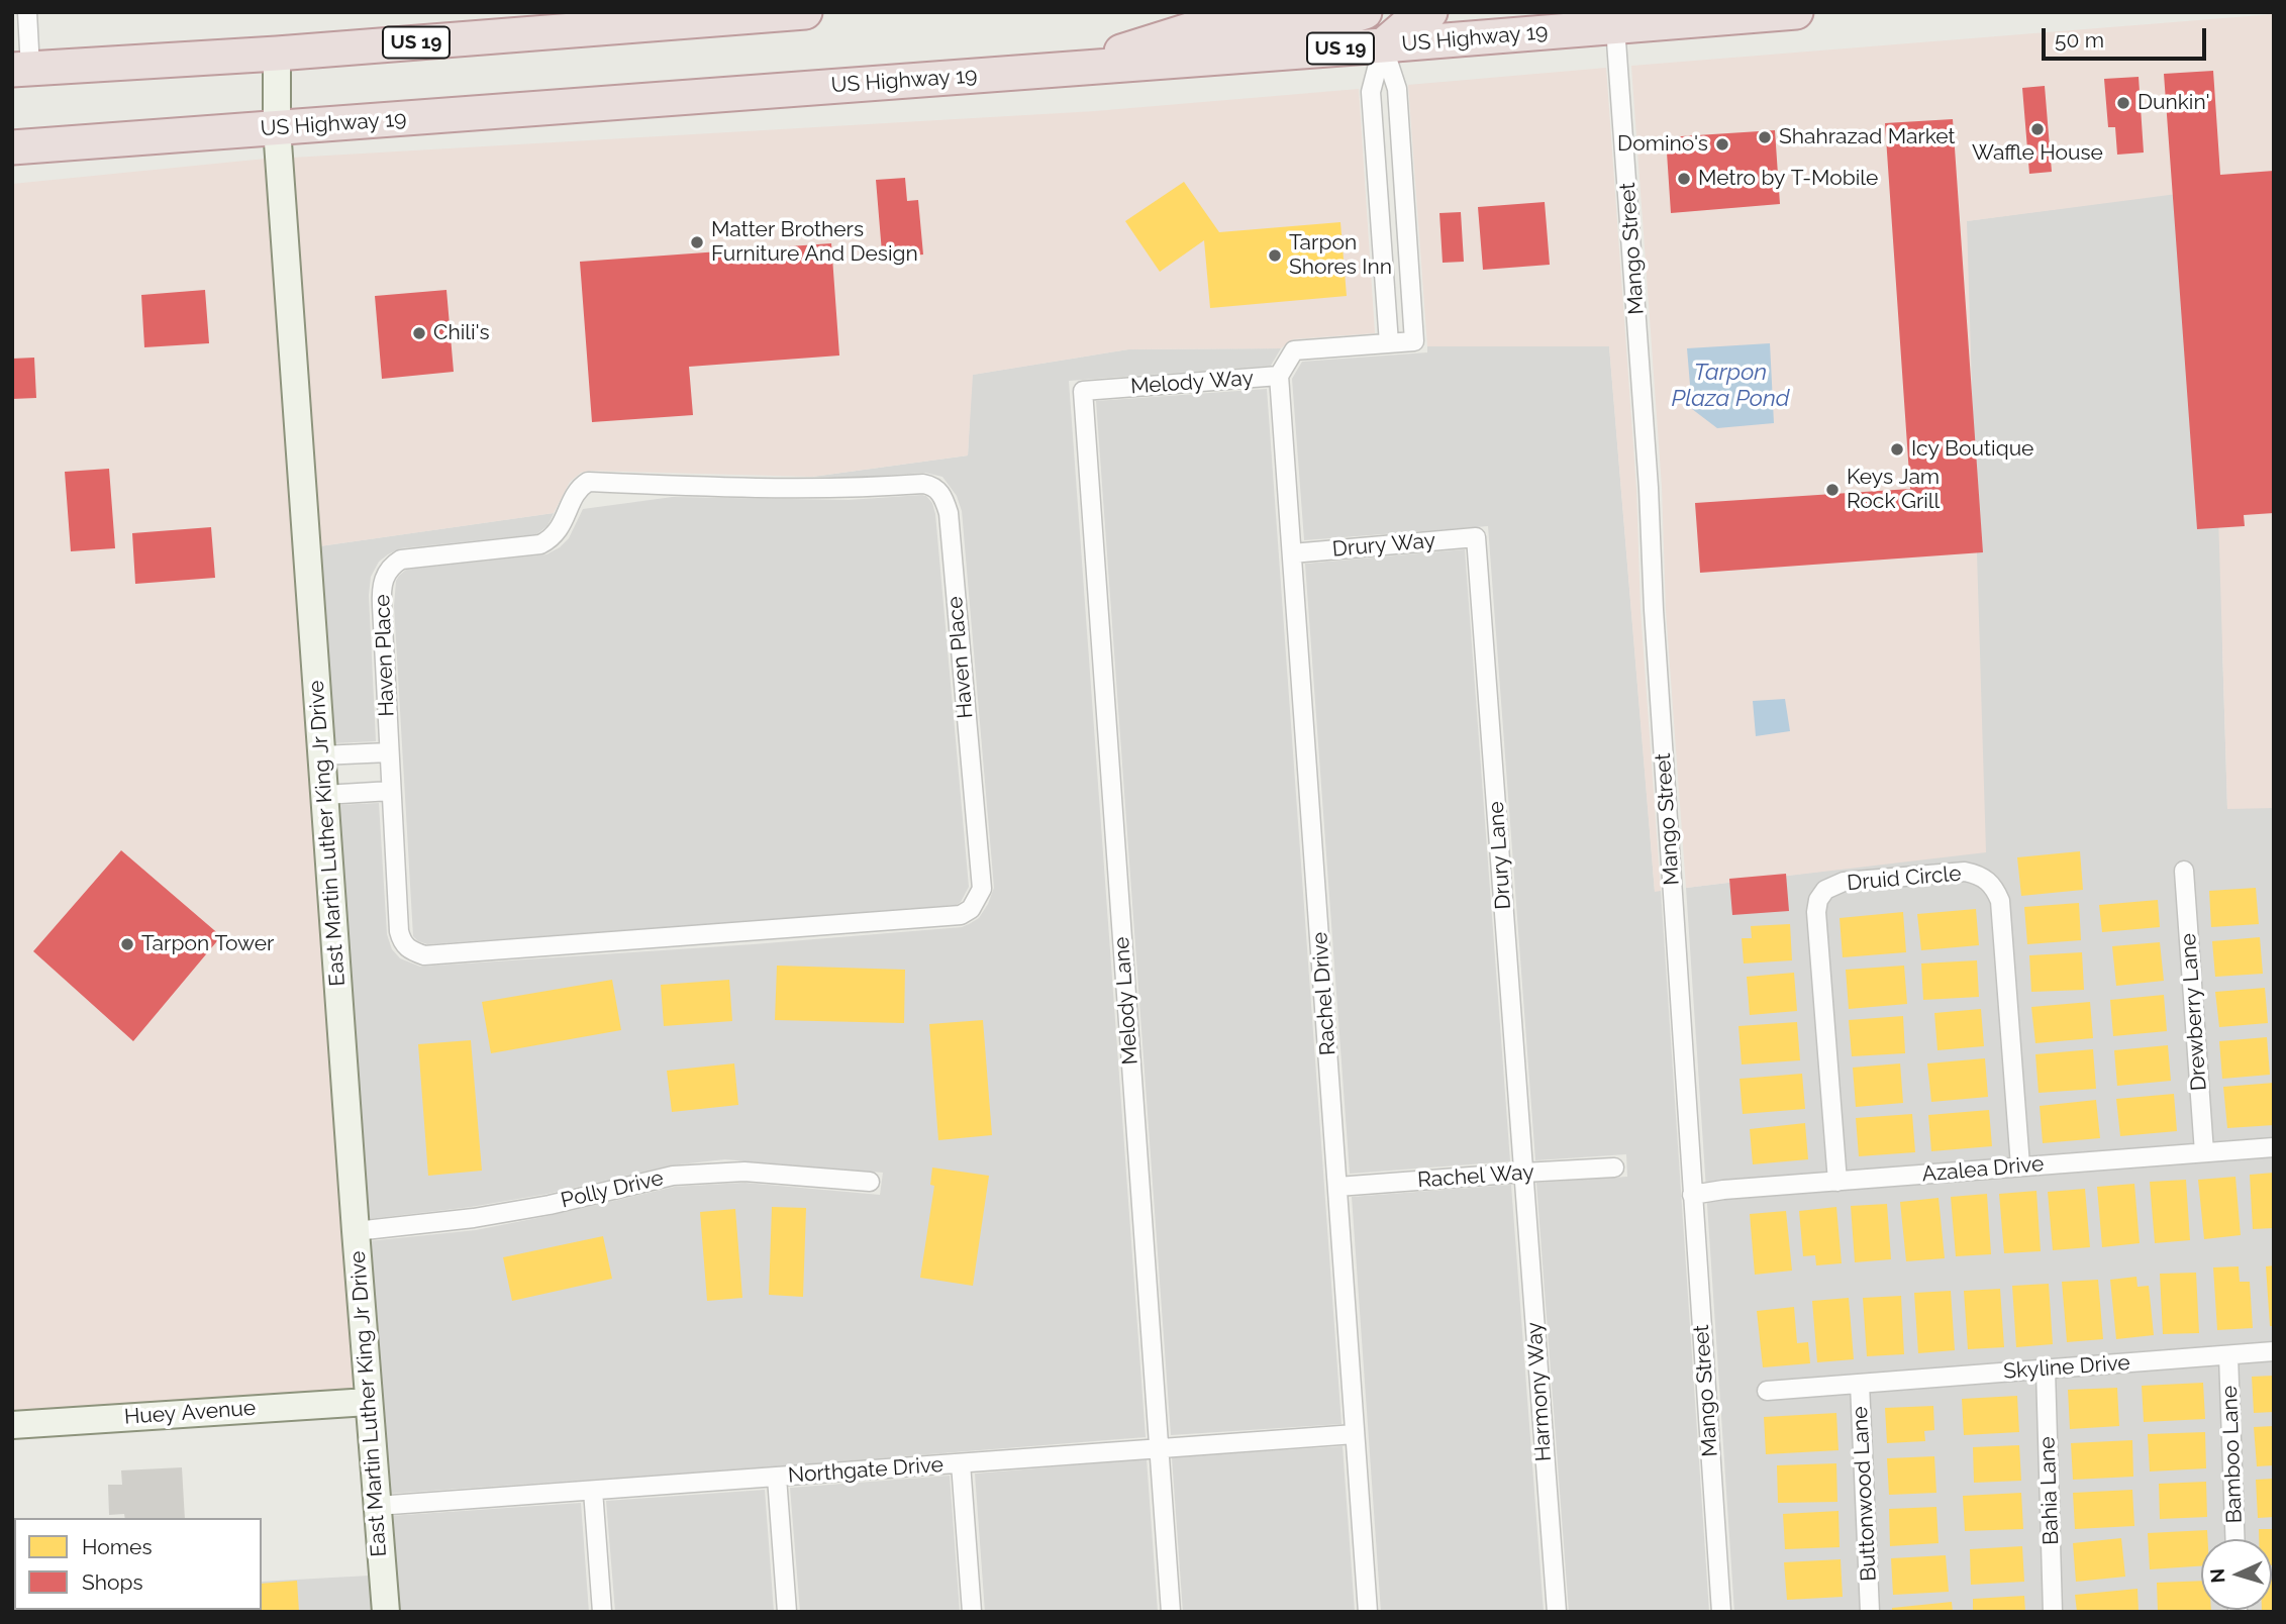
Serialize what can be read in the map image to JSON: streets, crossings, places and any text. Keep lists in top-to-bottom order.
{
  "streets": {
    "highway": ["US Highway 19", "US 19"],
    "street": [
      "Mango Street",
      "Melody Way",
      "Drury Way",
      "Haven Place",
      "East Martin Luther King Jr Drive",
      "Drury Lane",
      "Druid Circle",
      "Rachel Drive",
      "Melody Lane",
      "Drewberry Lane",
      "Azalea Drive",
      "Rachel Way",
      "Polly Drive",
      "Skyline Drive",
      "Harmony Way",
      "Huey Avenue",
      "Bamboo Lane",
      "Northgate Drive",
      "Bahia Lane",
      "Buttonwood Lane"
    ]
  },
  "crossings": [
    ["US Highway 19", "Mango Street"],
    ["US Highway 19", "Melody Way"],
    ["US Highway 19", "East Martin Luther King Jr Drive"],
    ["US 19", "East Martin Luther King Jr Drive"],
    ["Mango Street", "Azalea Drive"],
    ["Melody Way", "Rachel Drive"],
    ["Melody Way", "Melody Lane"],
    ["Drury Way", "Drury Lane"],
    ["Drury Way", "Rachel Drive"],
    ["East Martin Luther King Jr Drive", "Polly Drive"],
    ["East Martin Luther King Jr Drive", "Huey Avenue"],
    ["East Martin Luther King Jr Drive", "Northgate Drive"],
    ["Drury Lane", "Rachel Way"],
    ["Drury Lane", "Harmony Way"],
    ["Druid Circle", "Azalea Drive"],
    ["Rachel Drive", "Rachel Way"],
    ["Rachel Drive", "Northgate Drive"],
    ["Melody Lane", "Northgate Drive"],
    ["Drewberry Lane", "Azalea Drive"],
    ["Rachel Way", "Harmony Way"],
    ["Skyline Drive", "Bamboo Lane"],
    ["Skyline Drive", "Bahia Lane"],
    ["Skyline Drive", "Buttonwood Lane"]
  ],
  "water": ["Tarpon Plaza Pond"],
  "places": [
    "Dunkin'",
    "Waffle House",
    "Shahrazad Market",
    "Domino's",
    "Metro by T-Mobile",
    "Matter Brothers Furniture And Design",
    "Tarpon Shores Inn",
    "Chili's",
    "Icy Boutique",
    "Keys Jam Rock Grill",
    "Tarpon Tower"
  ],
  "legend": ["Homes", "Shops"],
  "scale_bar": "50 m",
  "north": "left"
}
